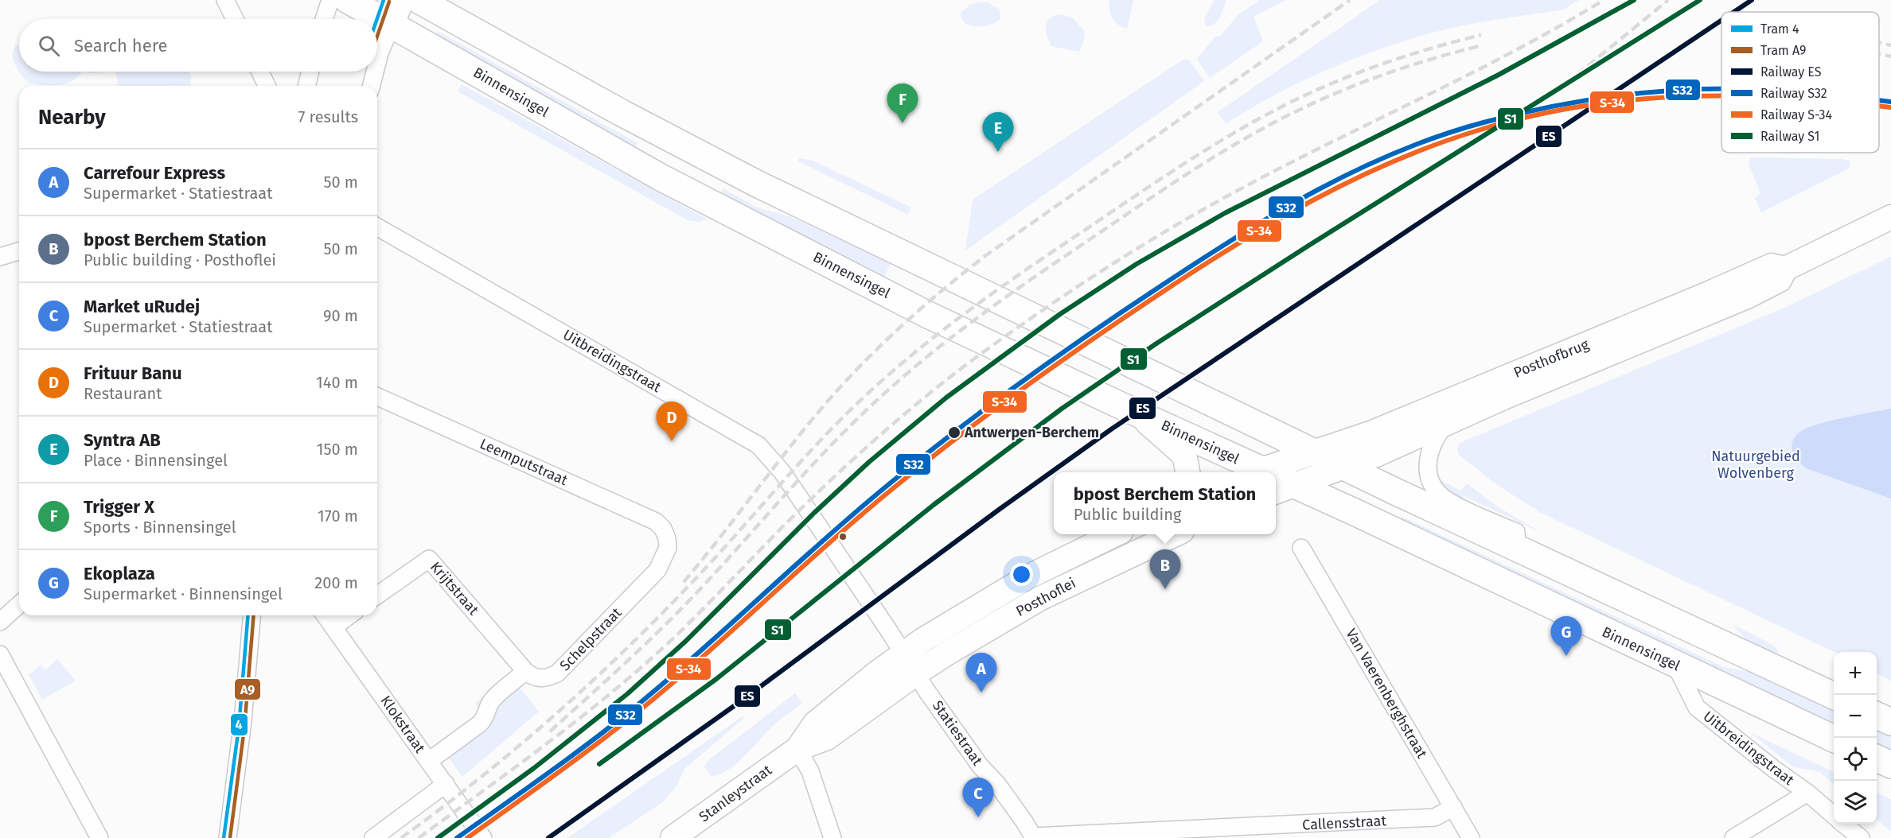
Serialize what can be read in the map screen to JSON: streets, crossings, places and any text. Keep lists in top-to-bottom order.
{
  "streets": {
    "main road": ["Binnensingel"],
    "street": [
      "Posthofbrug",
      "Uitbreidingstraat",
      "Leemputstraat",
      "Krijtstraat",
      "Posthoflei",
      "Schelpstraat",
      "Van Vaerenberghstraat",
      "Klokstraat",
      "Statiestraat",
      "Stanleystraat",
      "Callensstraat"
    ]
  },
  "crossings": [
    ["Binnensingel", "Uitbreidingstraat"],
    ["Uitbreidingstraat", "Posthoflei"],
    ["Uitbreidingstraat", "Statiestraat"],
    ["Leemputstraat", "Schelpstraat"],
    ["Krijtstraat", "Schelpstraat"],
    ["Posthoflei", "Statiestraat"],
    ["Posthoflei", "Stanleystraat"],
    ["Van Vaerenberghstraat", "Callensstraat"],
    ["Statiestraat", "Callensstraat"]
  ],
  "parks": ["Natuurgebied Wolvenberg"],
  "places": ["Antwerpen-Berchem"],
  "lines": [
    "tram line 4",
    "rail line ES",
    "rail line S1",
    "tram line A9",
    "rail line S32",
    "rail line S-34"
  ],
  "legend": [
    "Tram 4",
    "Tram A9",
    "Railway ES",
    "Railway S32",
    "Railway S-34",
    "Railway S1"
  ],
  "page": {
    "search": "Search here",
    "pins": [
      "F",
      "E",
      "D",
      "B",
      "G",
      "A",
      "C"
    ],
    "heading": ["Nearby", "7 results"],
    "list": [
      {
        "mark": "A",
        "name": "Carrefour Express",
        "note": "Supermarket · Statiestraat",
        "value": "50 m"
      },
      {
        "mark": "B",
        "name": "bpost Berchem Station",
        "note": "Public building · Posthoflei",
        "value": "50 m"
      },
      {
        "mark": "C",
        "name": "Market uRudej",
        "note": "Supermarket · Statiestraat",
        "value": "90 m"
      },
      {
        "mark": "D",
        "name": "Frituur Banu",
        "note": "Restaurant",
        "value": "140 m"
      },
      {
        "mark": "E",
        "name": "Syntra AB",
        "note": "Place · Binnensingel",
        "value": "150 m"
      },
      {
        "mark": "F",
        "name": "Trigger X",
        "note": "Sports · Binnensingel",
        "value": "170 m"
      },
      {
        "mark": "G",
        "name": "Ekoplaza",
        "note": "Supermarket · Binnensingel",
        "value": "200 m"
      }
    ],
    "popup": ["bpost Berchem Station", "Public building"],
    "map_buttons": ["+", "−"]
  }
}
